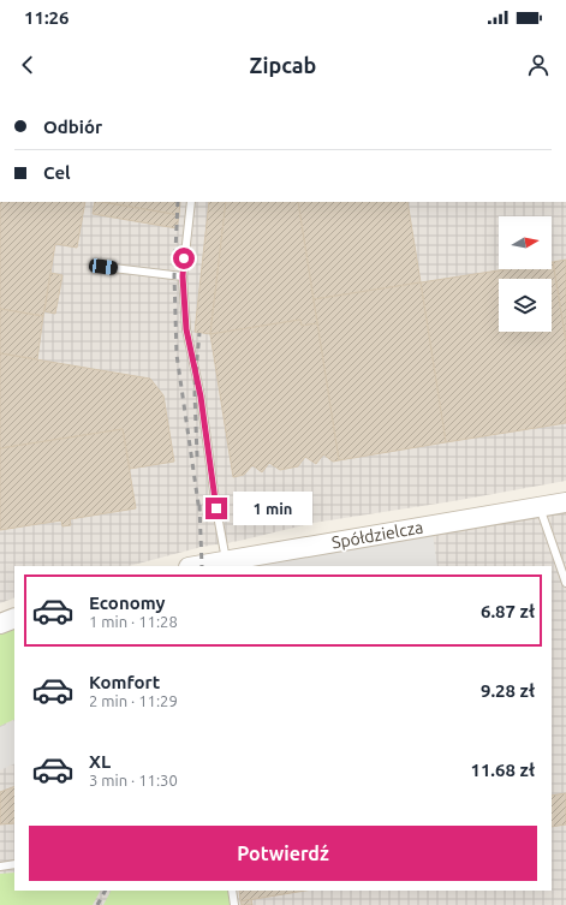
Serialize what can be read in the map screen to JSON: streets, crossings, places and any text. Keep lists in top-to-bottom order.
{
  "streets": {
    "street": ["Spółdzielcza"]
  },
  "north": "right",
  "page": {
    "status": "11:26",
    "header": "Zipcab",
    "banner": ["Odbiór", "Cel"],
    "bubble": "1 min",
    "list": [
      {
        "name": "Economy",
        "note": "1 min · 11:28",
        "value": "6.87 zł"
      },
      {
        "name": "Komfort",
        "note": "2 min · 11:29",
        "value": "9.28 zł"
      },
      {
        "name": "XL",
        "note": "3 min · 11:30",
        "value": "11.68 zł"
      }
    ],
    "buttons": "Potwierdź"
  }
}
